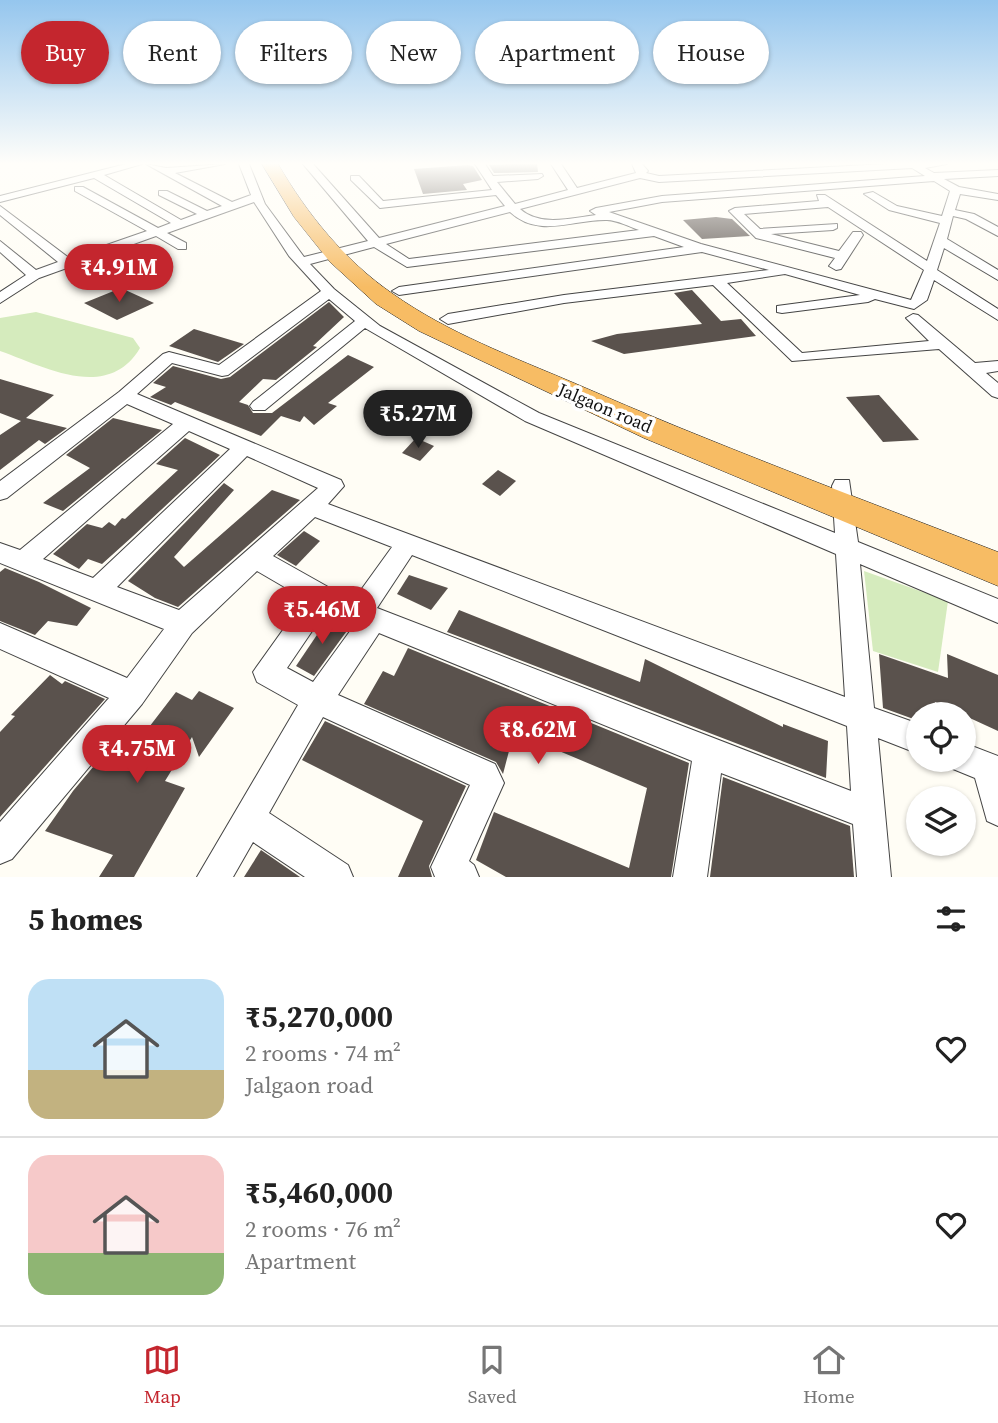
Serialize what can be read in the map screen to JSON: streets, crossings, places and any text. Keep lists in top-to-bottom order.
{
  "streets": {
    "highway": ["Jalgaon road"]
  },
  "page": {
    "chip": [
      "Buy",
      "Rent",
      "Filters",
      "New",
      "Apartment",
      "House"
    ],
    "price": [
      "₹4.91M",
      "₹5.27M",
      "₹5.46M",
      "₹8.62M",
      "₹4.75M"
    ],
    "heading": "5 homes",
    "list": [
      {
        "name": "₹5,270,000",
        "note": "2 rooms · 74 m² · Jalgaon road"
      },
      {
        "name": "₹5,460,000",
        "note": "2 rooms · 76 m² · Apartment"
      }
    ],
    "tabs": ["Map", "Saved", "Home"]
  }
}
